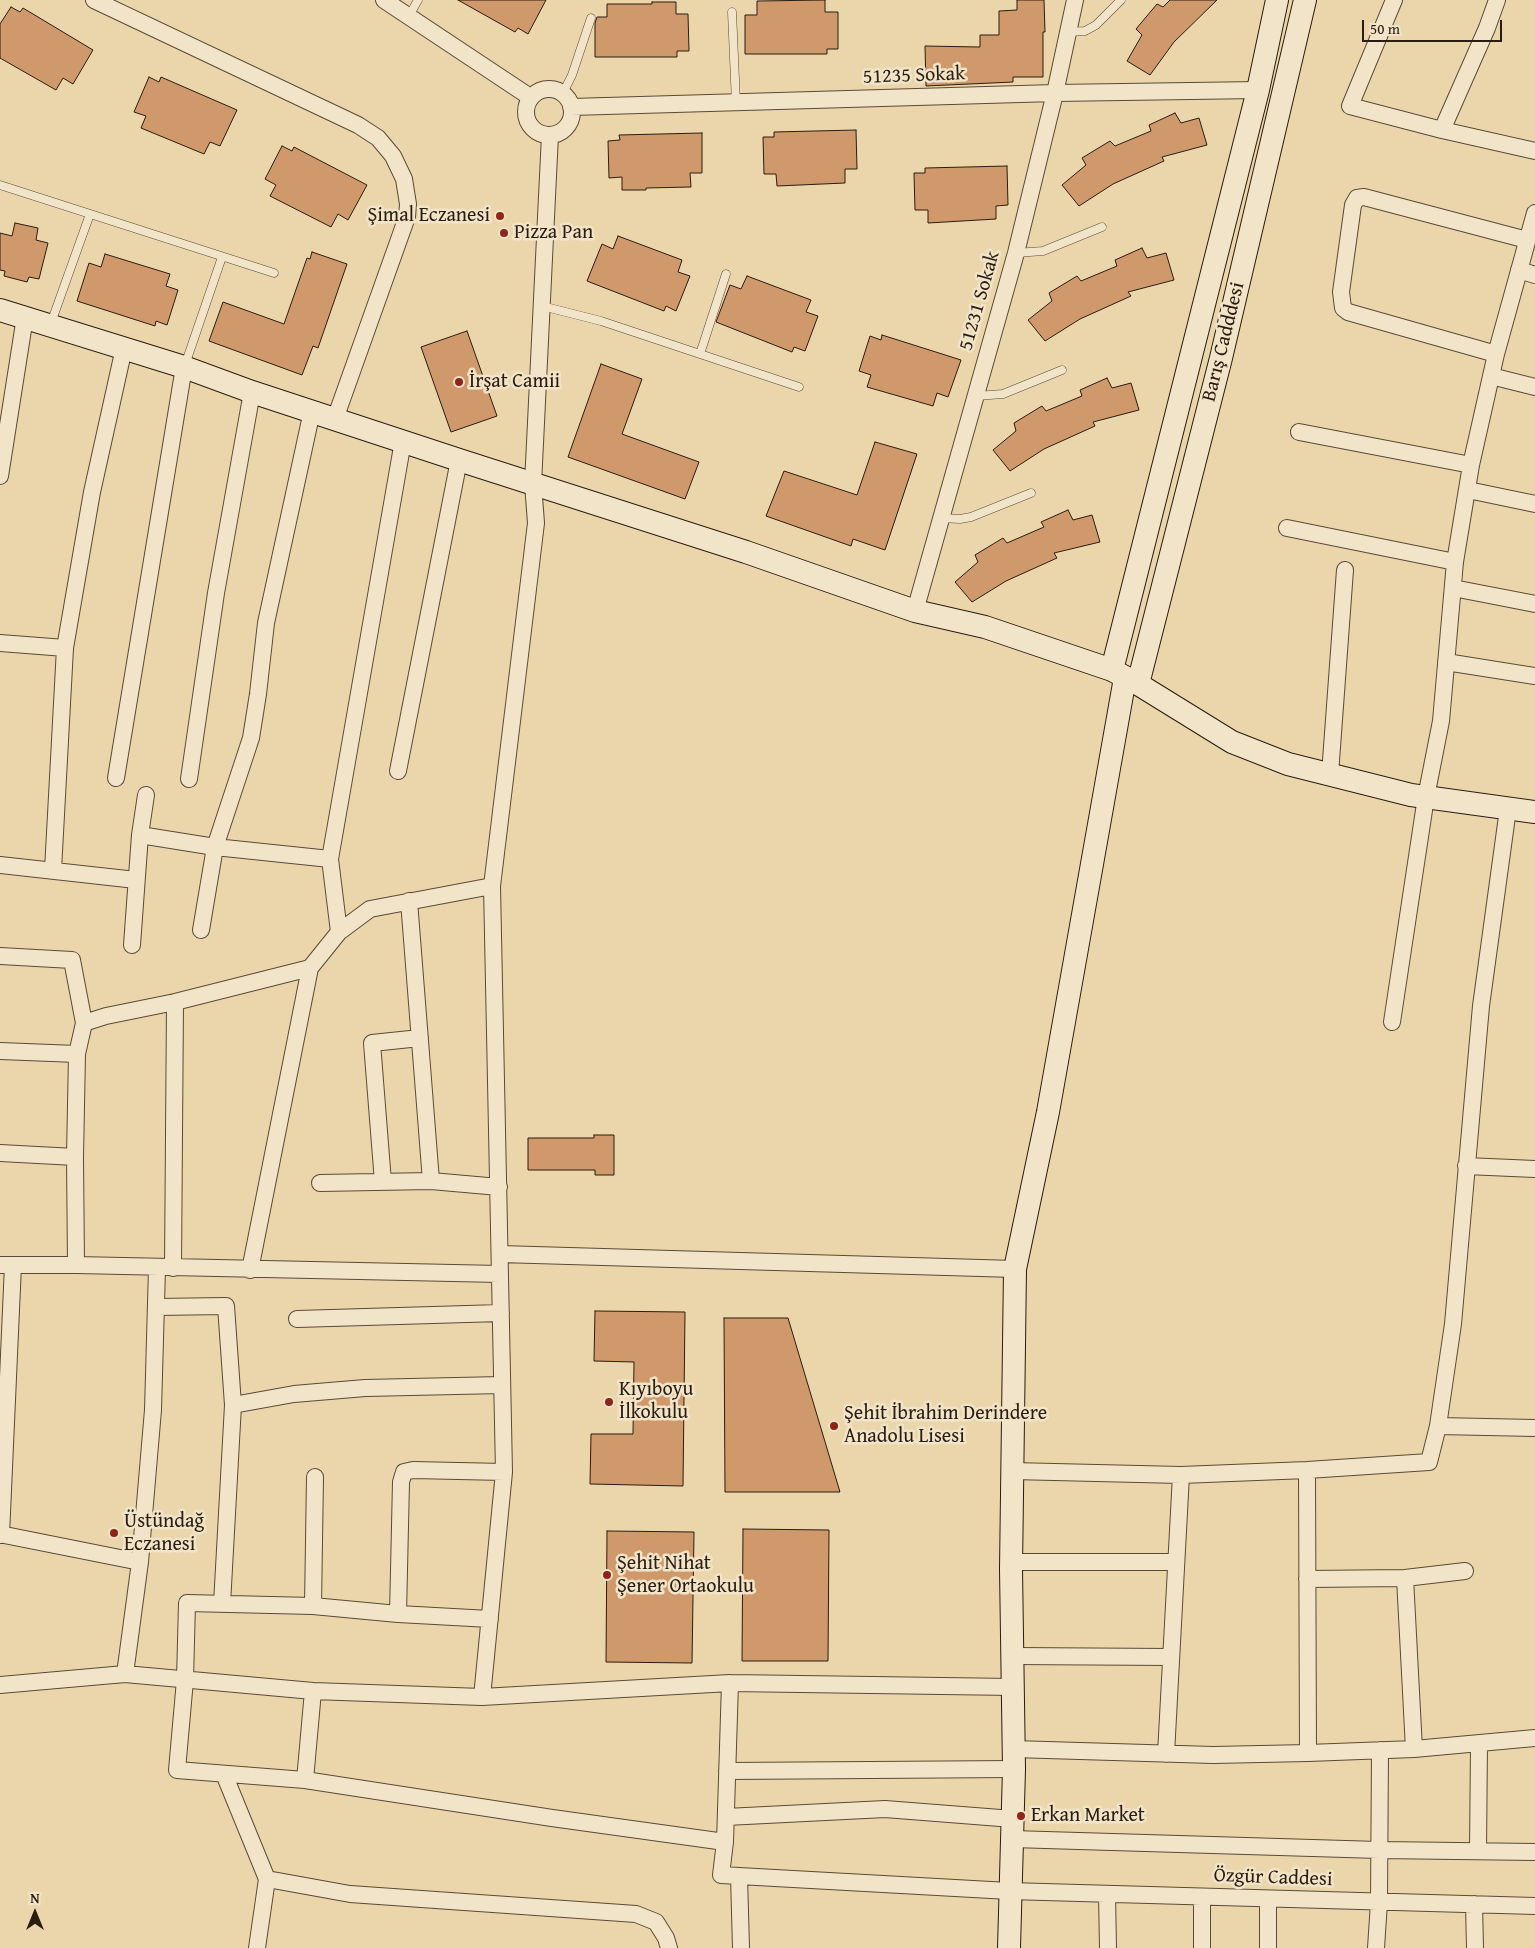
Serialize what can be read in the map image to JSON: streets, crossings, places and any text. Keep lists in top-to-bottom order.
{
  "streets": {
    "main road": ["Barış Cadddesi"],
    "street": ["51235 Sokak", "51231 Sokak", "Özgür Caddesi"]
  },
  "crossings": [
    ["51235 Sokak", "51231 Sokak"],
    ["51235 Sokak", "Barış Cadddesi"]
  ],
  "places": [
    "Şimal Eczanesi",
    "Pizza Pan",
    "İrşat Camii",
    "Kıyıboyu İlkokulu",
    "Şehit İbrahim Derindere Anadolu Lisesi",
    "Üstündağ Eczanesi",
    "Şehit Nihat Şener Ortaokulu",
    "Erkan Market"
  ],
  "scale_bar": "50 m",
  "north": "top"
}
